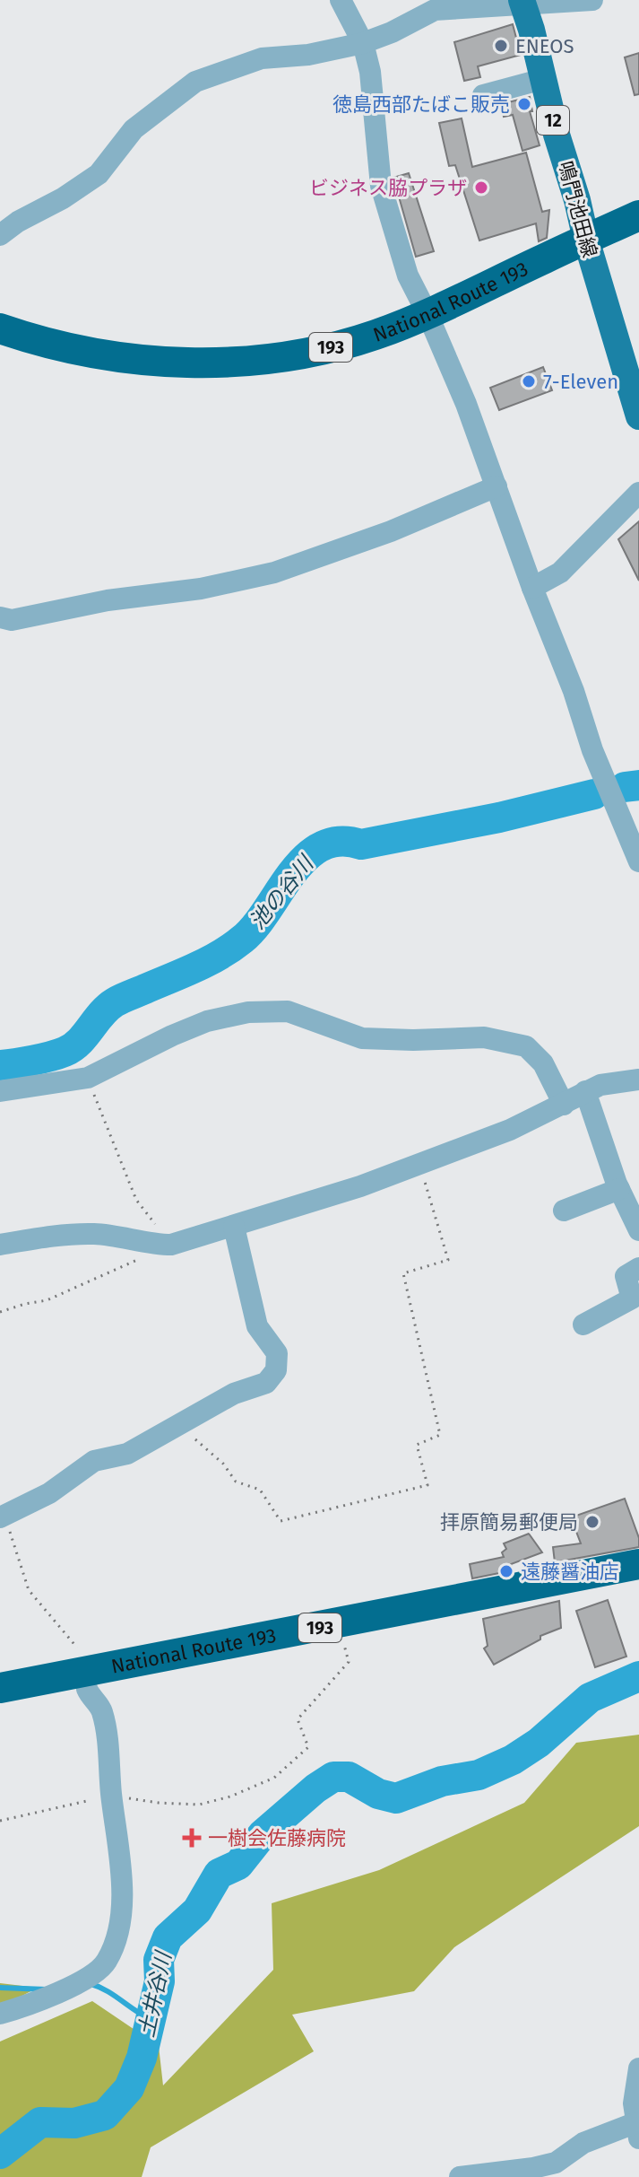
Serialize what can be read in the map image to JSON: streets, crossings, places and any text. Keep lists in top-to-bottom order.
{
  "streets": {
    "highway": ["National Route 193", "193"],
    "main road": ["12", "鳴門池田線"]
  },
  "crossings": [
    ["鳴門池田線", "National Route 193"]
  ],
  "water": ["池の谷川", "土井谷川"],
  "places": {
    "other": [
      "ENEOS",
      "徳島西部たばこ販売",
      "ビジネス脇プラザ",
      "7-Eleven",
      "拝原簡易郵便局",
      "遠藤醤油店"
    ],
    "health": ["一樹会佐藤病院"]
  }
}
